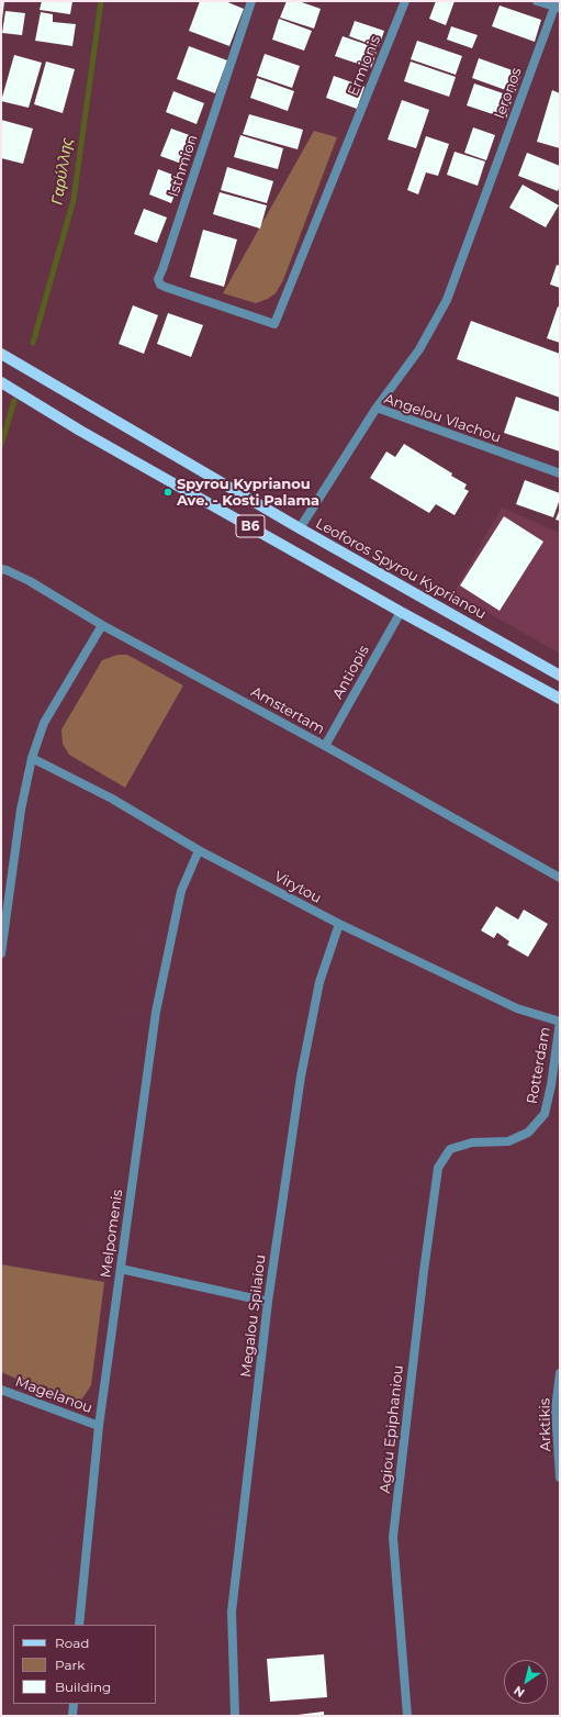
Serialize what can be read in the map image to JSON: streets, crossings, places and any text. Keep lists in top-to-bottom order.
{
  "streets": {
    "main road": ["B6", "Leoforos Spyrou Kyprianou"],
    "street": [
      "Ermionis",
      "Ieronos",
      "Isthmion",
      "Angelou Vlachou",
      "Antiopis",
      "Amstertam",
      "Virytou",
      "Rotterdam",
      "Melpomenis",
      "Megalou Spilaiou",
      "Magelanou",
      "Arktikis",
      "Agiou Epiphaniou"
    ]
  },
  "crossings": [
    ["Ermionis", "Isthmion"],
    ["Ieronos", "Angelou Vlachou"],
    ["Angelou Vlachou", "Leoforos Spyrou Kyprianou"],
    ["B6", "Antiopis"],
    ["Antiopis", "Amstertam"],
    ["Virytou", "Rotterdam"],
    ["Virytou", "Melpomenis"],
    ["Virytou", "Megalou Spilaiou"],
    ["Rotterdam", "Agiou Epiphaniou"],
    ["Melpomenis", "Magelanou"]
  ],
  "water": ["Γαρύλλης"],
  "places": ["Spyrou Kyprianou Ave. - Kosti Palama"],
  "legend": ["Road", "Park", "Building"],
  "north": "bottom left"
}
